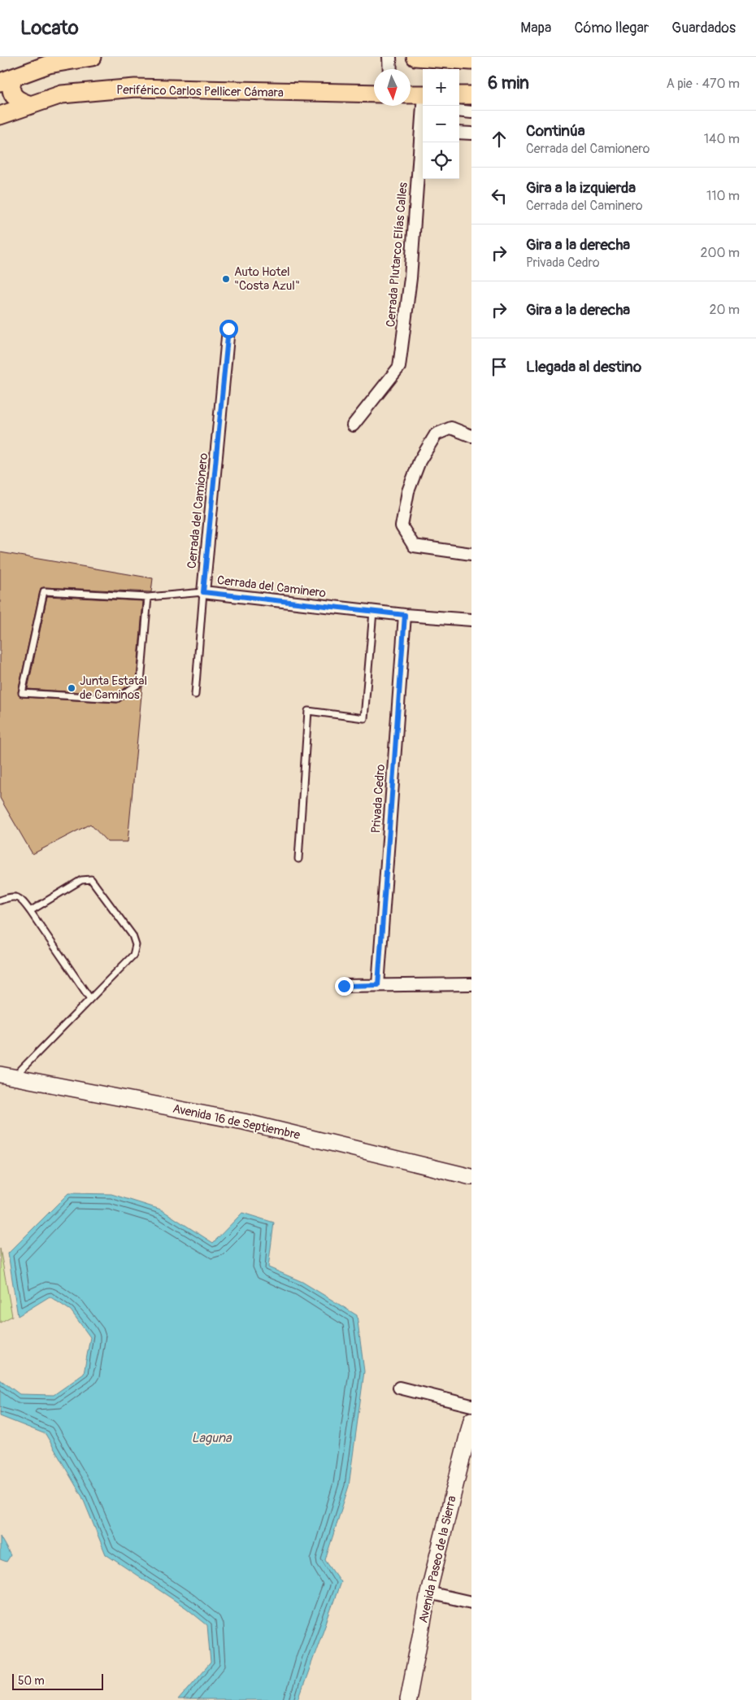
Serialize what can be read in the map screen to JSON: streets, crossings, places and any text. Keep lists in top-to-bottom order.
{
  "streets": {
    "main road": ["Periférico Carlos Pellicer Cámara", "Avenida 16 de Septiembre", "Avenida Paseo de la Sierra"],
    "street": [
      "Cerrada Plutarco Elías Calles",
      "Cerrada del Camionero",
      "Cerrada del Caminero",
      "Privada Cedro"
    ]
  },
  "crossings": [
    ["Cerrada del Camionero", "Cerrada del Caminero"],
    ["Cerrada del Caminero", "Privada Cedro"]
  ],
  "water": ["Laguna"],
  "places": ["Auto Hotel \"Costa Azul\"", "Junta Estatal de Caminos"],
  "scale_bar": "50 m",
  "north": "bottom",
  "page": {
    "header": "Locato",
    "nav": ["Mapa", "Cómo llegar", "Guardados"],
    "heading": ["6 min", "A pie · 470 m"],
    "map_buttons": ["+", "−"],
    "list": [
      ["Continúa", "Cerrada del Camionero", "140 m"],
      ["Gira a la izquierda", "Cerrada del Caminero", "110 m"],
      ["Gira a la derecha", "Privada Cedro", "200 m"],
      ["Gira a la derecha", "20 m"],
      "Llegada al destino"
    ],
    "scale": "50 m"
  }
}
